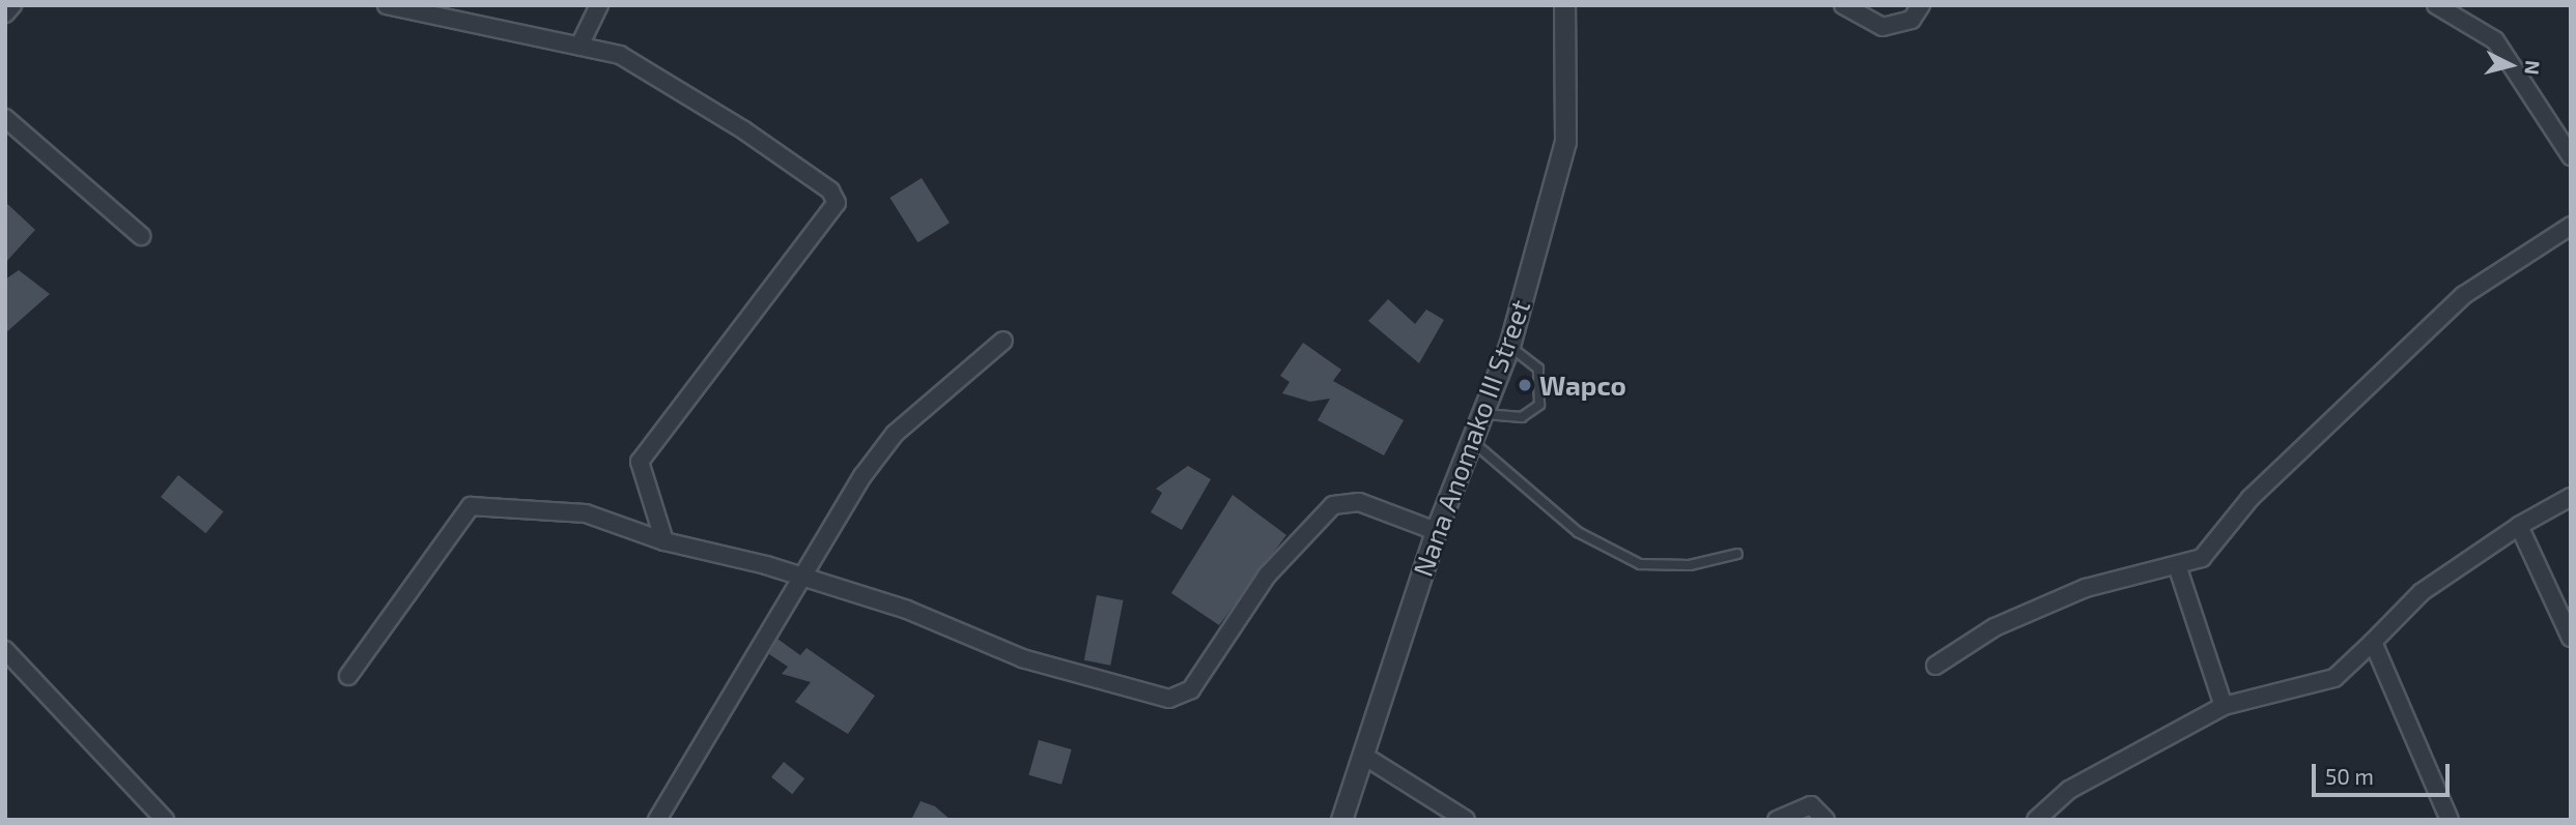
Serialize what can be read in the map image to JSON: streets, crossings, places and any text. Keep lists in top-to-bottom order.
{
  "streets": {
    "street": ["Nana Anomako III Street"]
  },
  "places": ["Wapco"],
  "scale_bar": "50 m",
  "north": "right"
}
